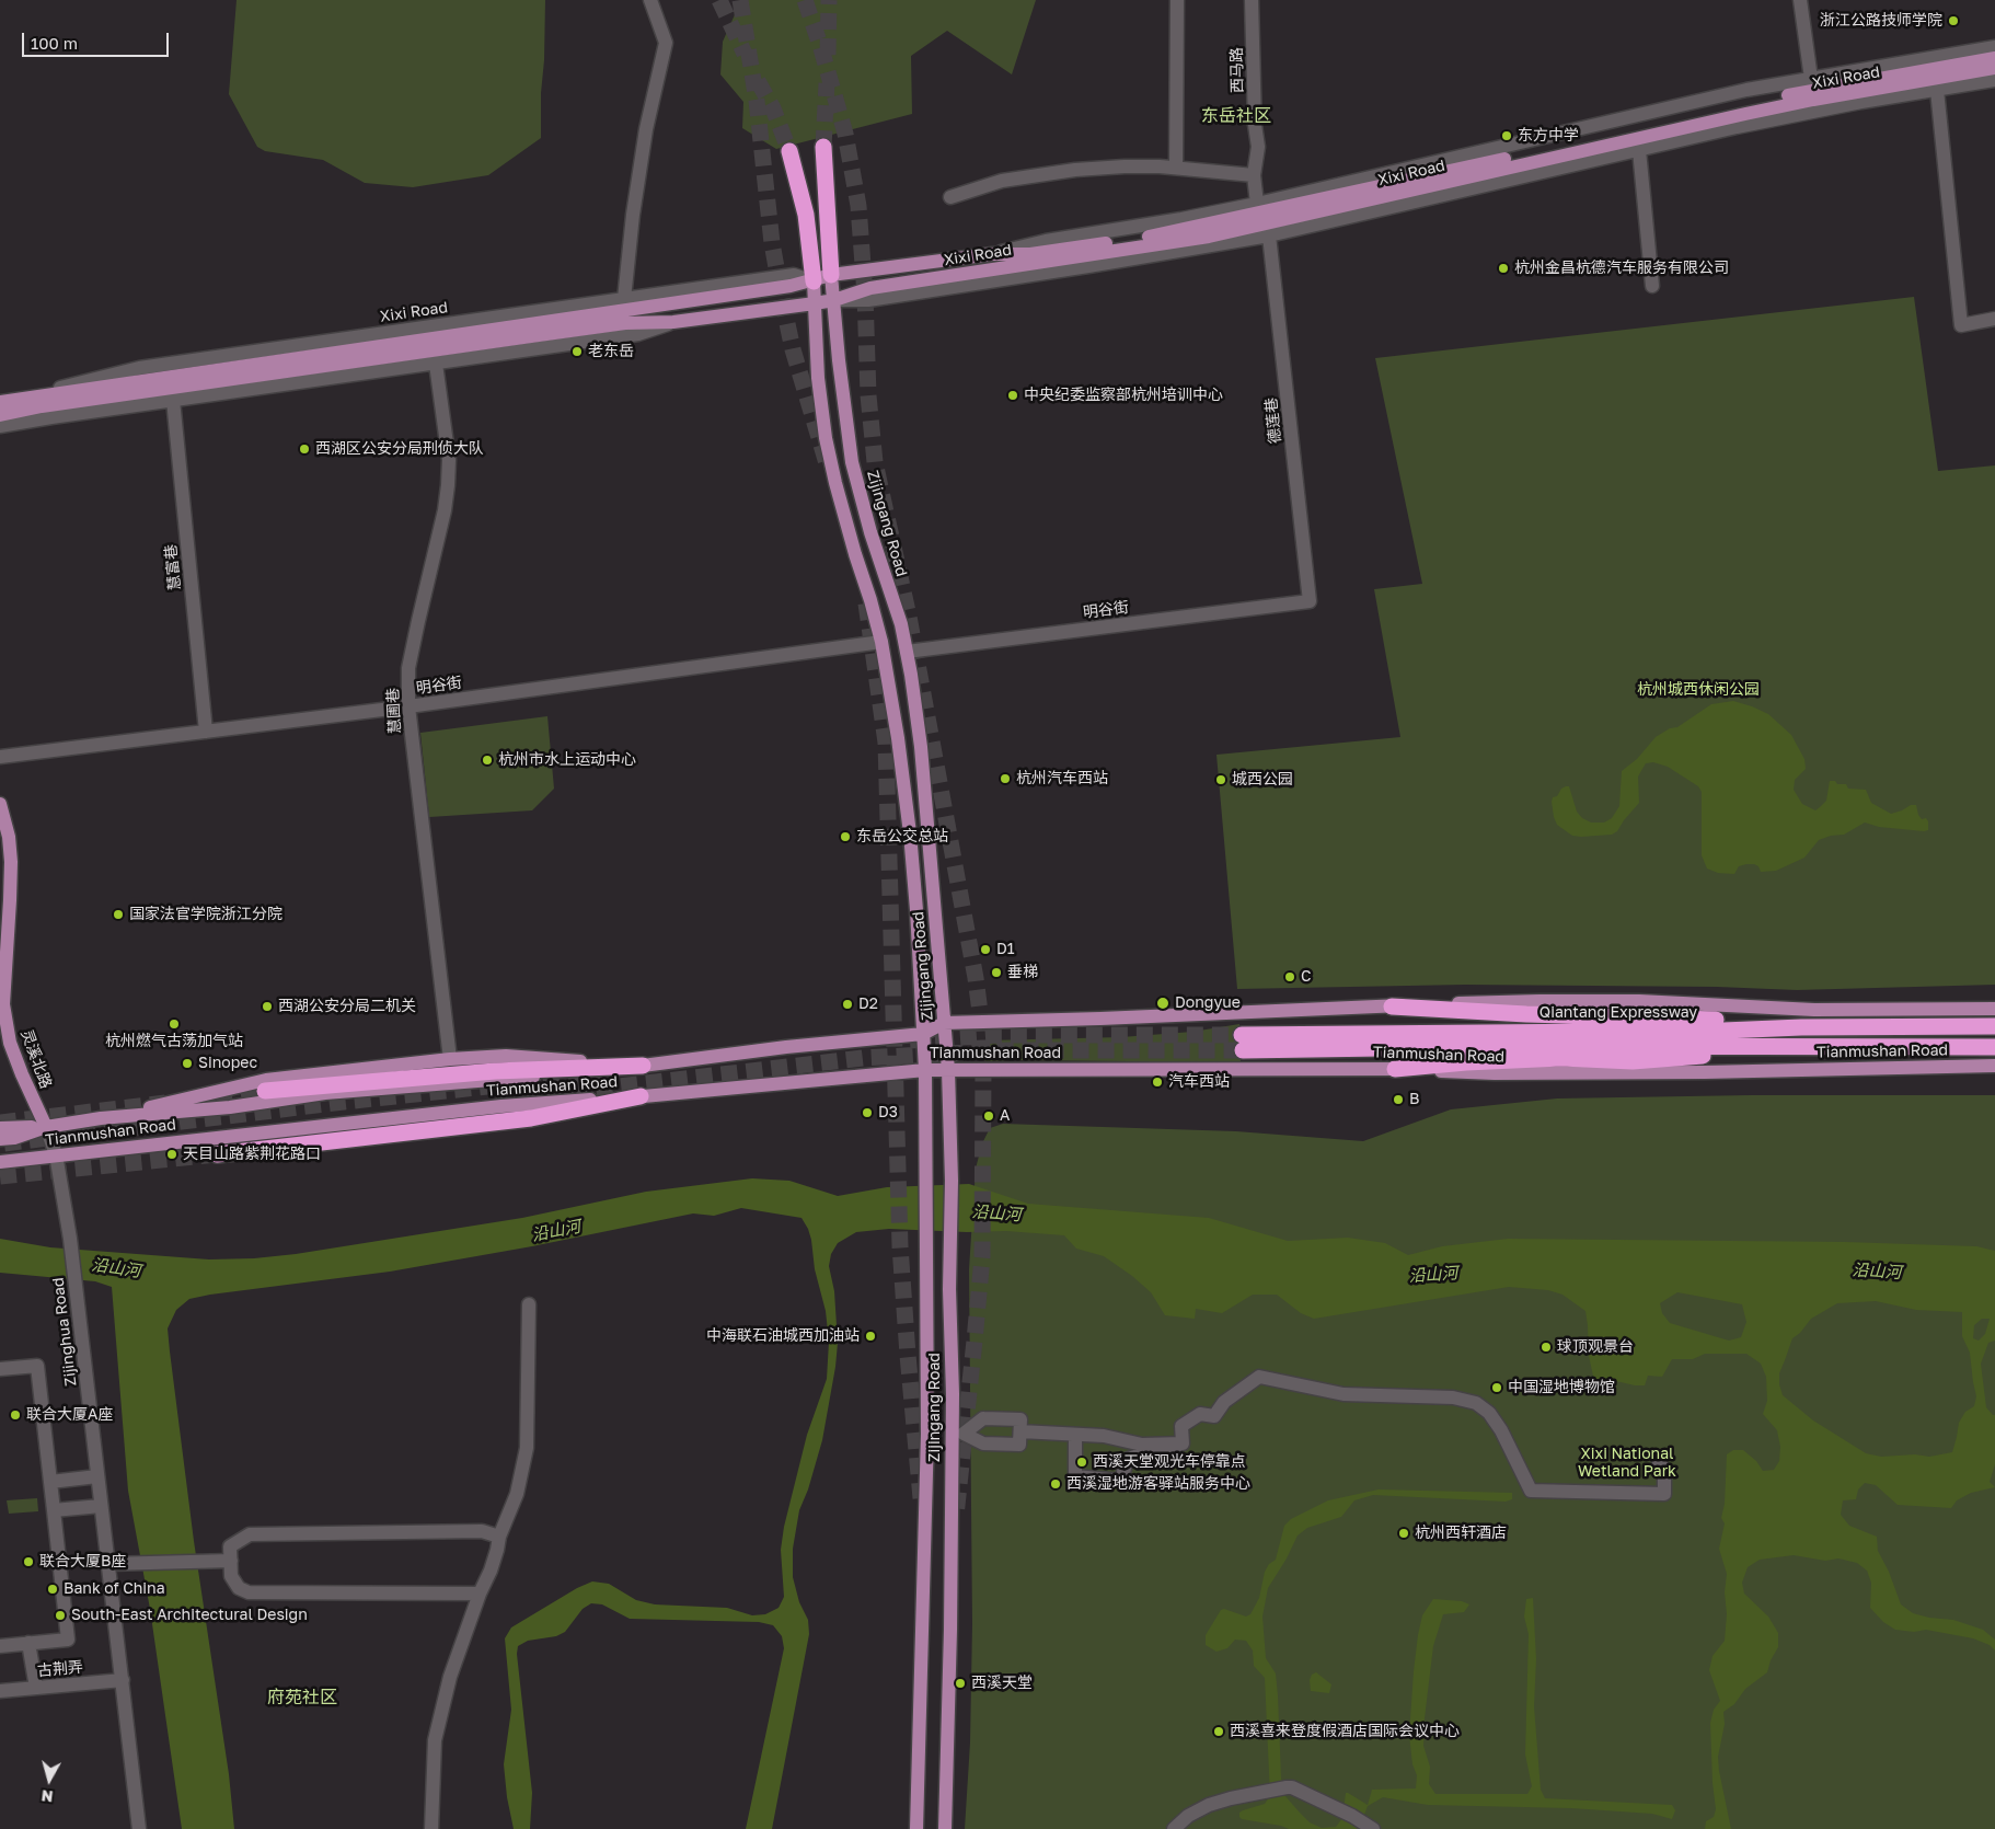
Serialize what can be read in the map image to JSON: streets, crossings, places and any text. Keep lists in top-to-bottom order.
{
  "streets": {
    "highway": ["Qiantang Expressway"],
    "main road": [
      "Xixi Road",
      "Zijingang Road",
      "Tianmushan Road",
      "灵溪北路"
    ],
    "street": [
      "西马路",
      "德莲巷",
      "慧富巷",
      "明谷街",
      "慧圃巷",
      "Zijinghua Road",
      "古荆弄"
    ]
  },
  "crossings": [
    ["西马路", "Xixi Road"],
    ["Xixi Road", "德莲巷"],
    ["Xixi Road", "Zijingang Road"],
    ["Xixi Road", "慧富巷"],
    ["Xixi Road", "慧圃巷"],
    ["德莲巷", "明谷街"],
    ["Zijingang Road", "明谷街"],
    ["Zijingang Road", "Tianmushan Road"],
    ["慧富巷", "明谷街"],
    ["明谷街", "慧圃巷"],
    ["慧圃巷", "Tianmushan Road"],
    ["Tianmushan Road", "灵溪北路"],
    ["Tianmushan Road", "Zijinghua Road"],
    ["灵溪北路", "Zijinghua Road"],
    ["Zijinghua Road", "古荆弄"]
  ],
  "districts": ["东岳社区", "府苑社区"],
  "water": ["沿山河"],
  "parks": ["杭州城西休闲公园", "Xixi National Wetland Park"],
  "places": [
    "浙江公路技师学院",
    "东方中学",
    "杭州金昌杭德汽车服务有限公司",
    "老东岳",
    "中央纪委监察部杭州培训中心",
    "西湖区公安分局刑侦大队",
    "杭州市水上运动中心",
    "杭州汽车西站",
    "城西公园",
    "东岳公交总站",
    "国家法官学院浙江分院",
    "D1",
    "垂梯",
    "C",
    "Dongyue",
    "D2",
    "西湖公安分局二机关",
    "杭州燃气古荡加气站",
    "Sinopec",
    "汽车西站",
    "B",
    "D3",
    "A",
    "天目山路紫荆花路口",
    "中海联石油城西加油站",
    "球顶观景台",
    "中国湿地博物馆",
    "联合大厦A座",
    "西溪天堂观光车停靠点",
    "西溪湿地游客驿站服务中心",
    "杭州西轩酒店",
    "联合大厦B座",
    "Bank of China",
    "South-East Architectural Design",
    "西溪天堂",
    "西溪喜来登度假酒店国际会议中心"
  ],
  "scale_bar": "100 m",
  "north": "bottom"
}
